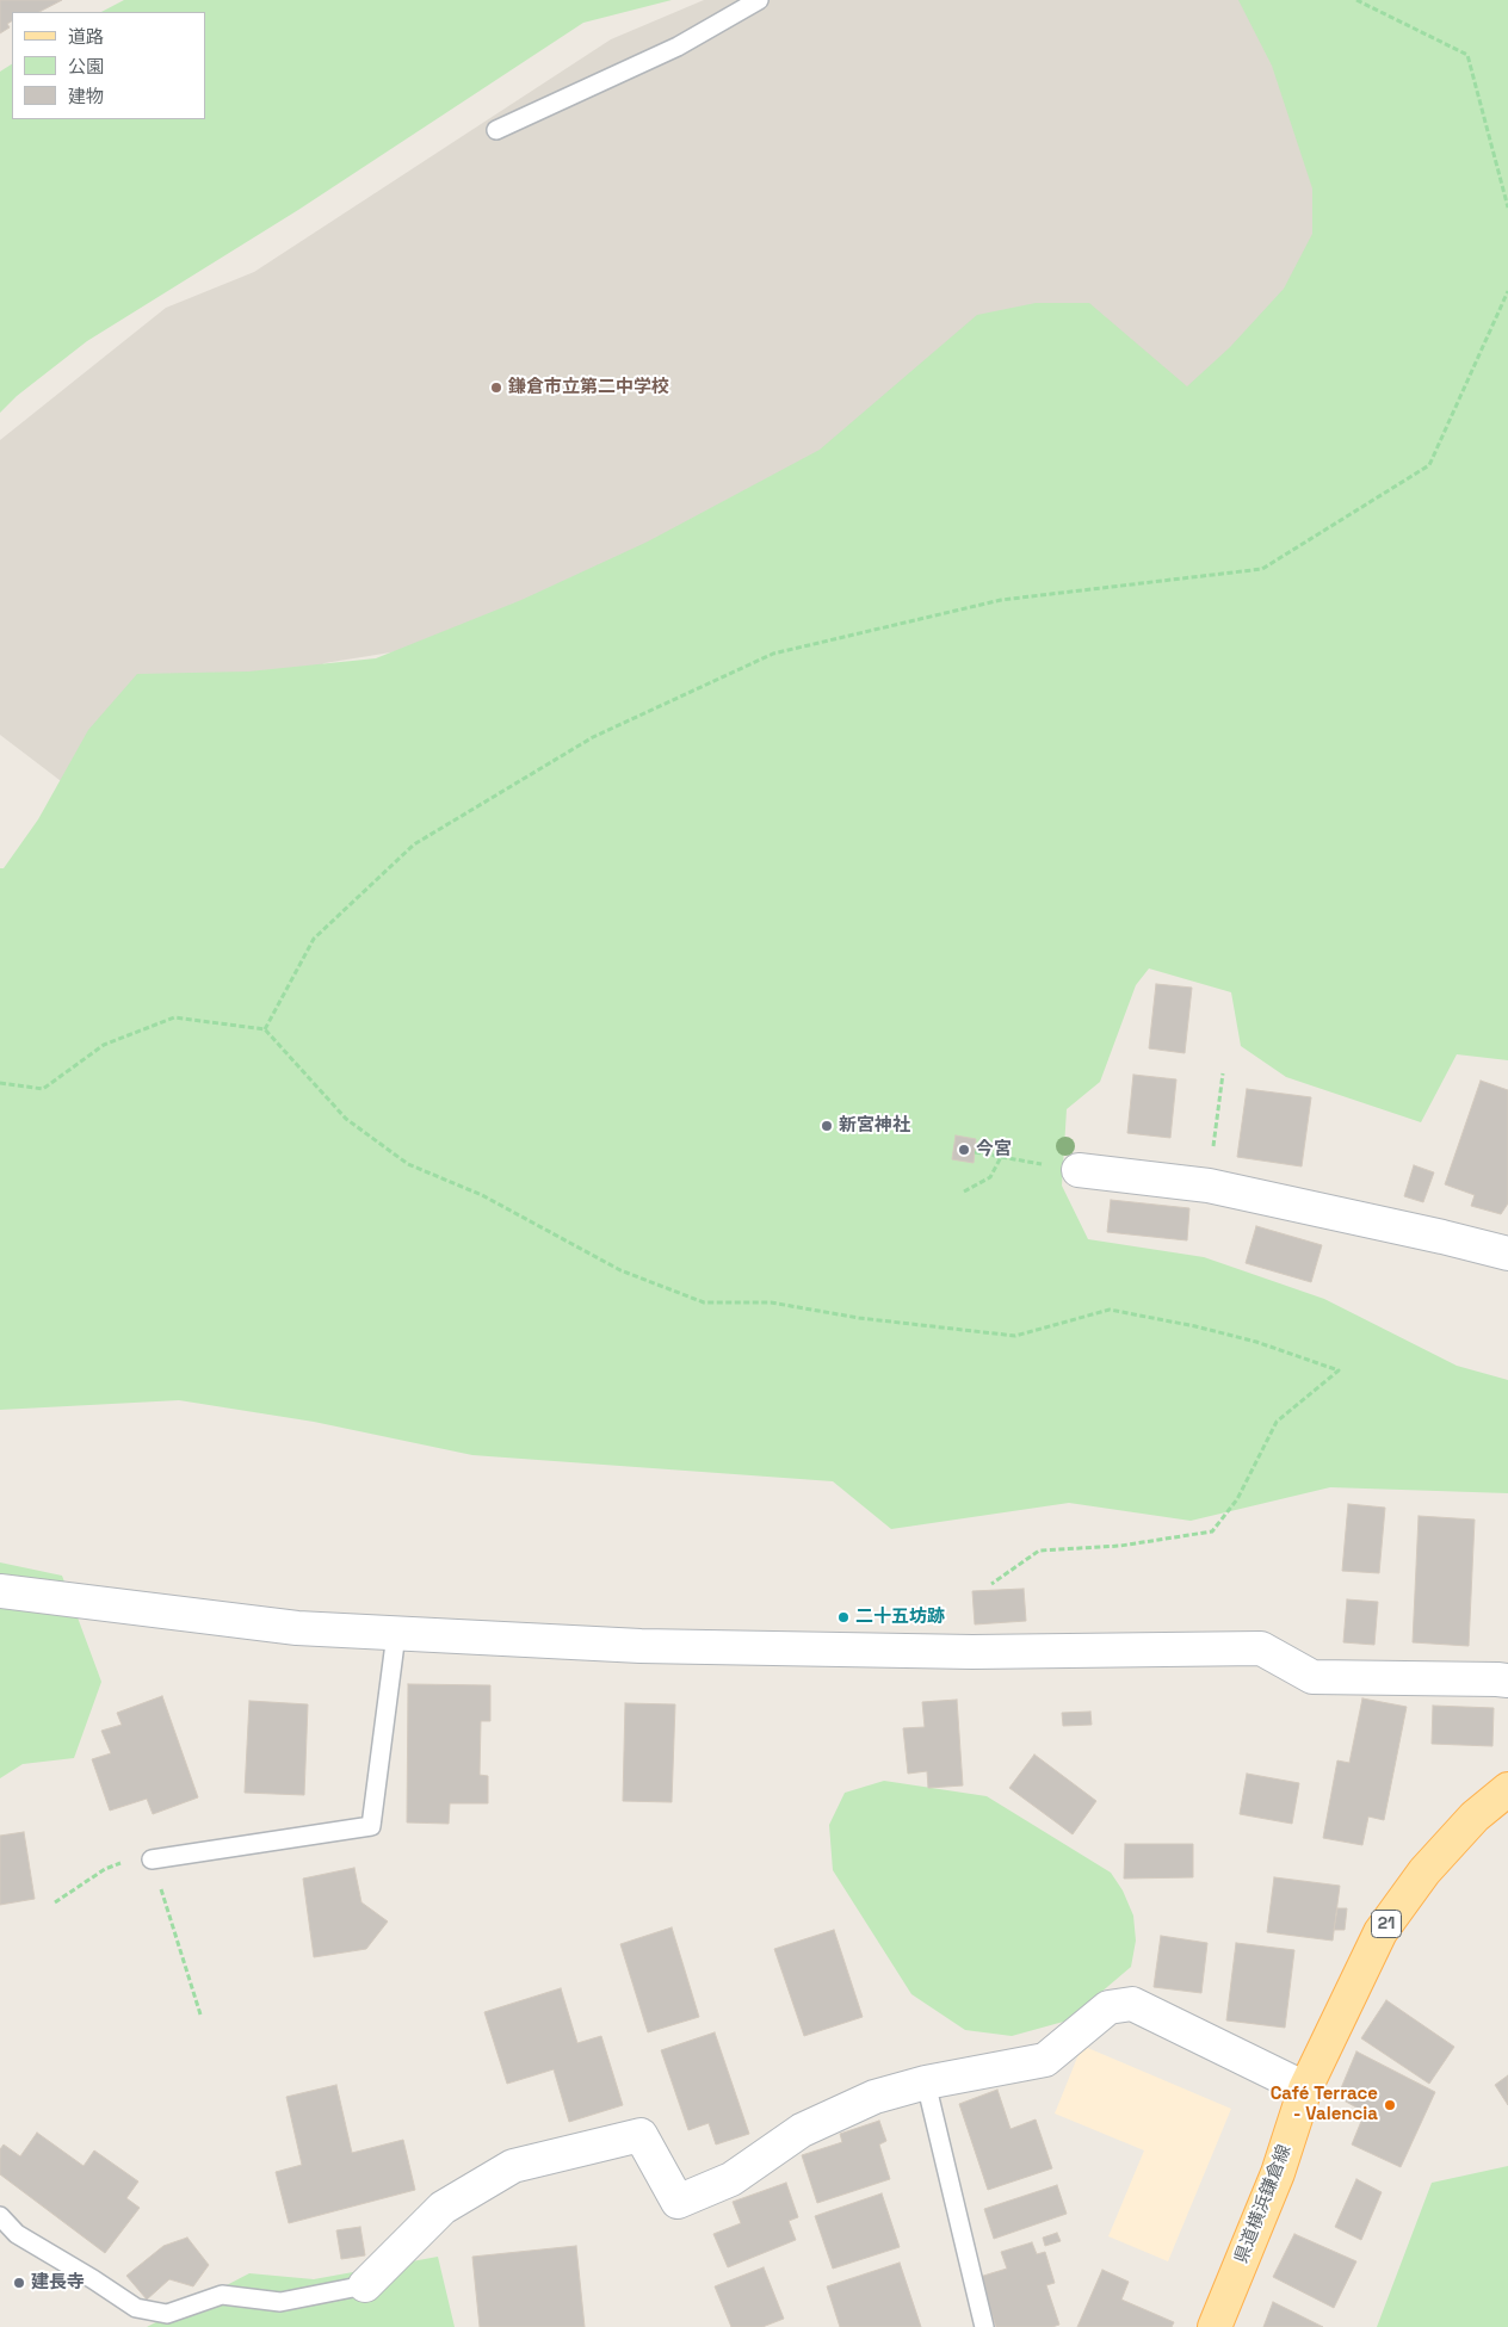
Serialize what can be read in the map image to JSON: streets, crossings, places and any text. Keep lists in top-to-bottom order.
{
  "streets": {
    "main road": ["21", "県道横浜鎌倉線"]
  },
  "places": [
    "鎌倉市立第二中学校",
    "新宮神社",
    "今宮",
    "二十五坊跡",
    "Café Terrace - Valencia",
    "建長寺"
  ],
  "legend": ["道路", "公園", "建物"]
}
